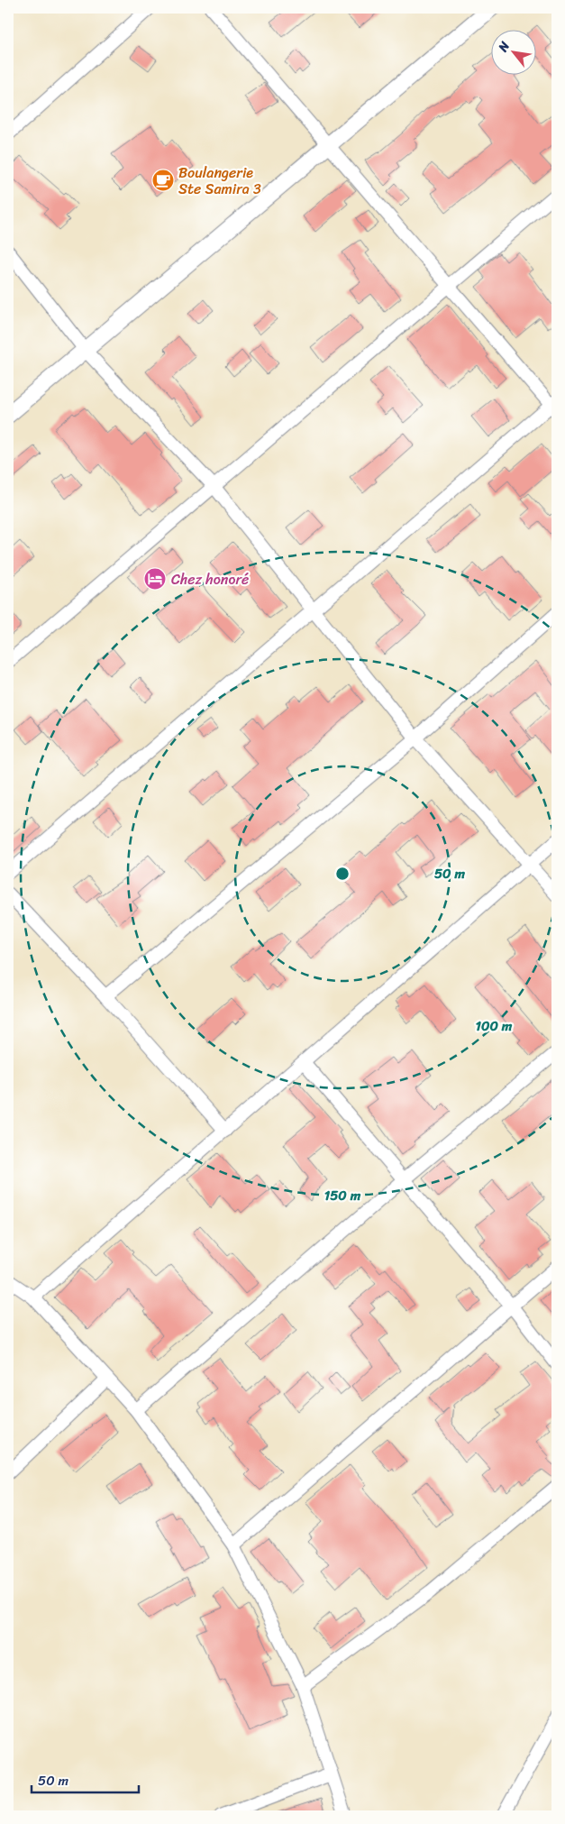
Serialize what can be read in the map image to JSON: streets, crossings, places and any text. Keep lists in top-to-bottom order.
{
  "places": {
    "cafe": ["Boulangerie Ste Samira 3"],
    "hotel": ["Chez honoré"]
  },
  "scale_bar": "50 m",
  "north": "top left",
  "rings": ["50 m", "100 m", "150 m"]
}
